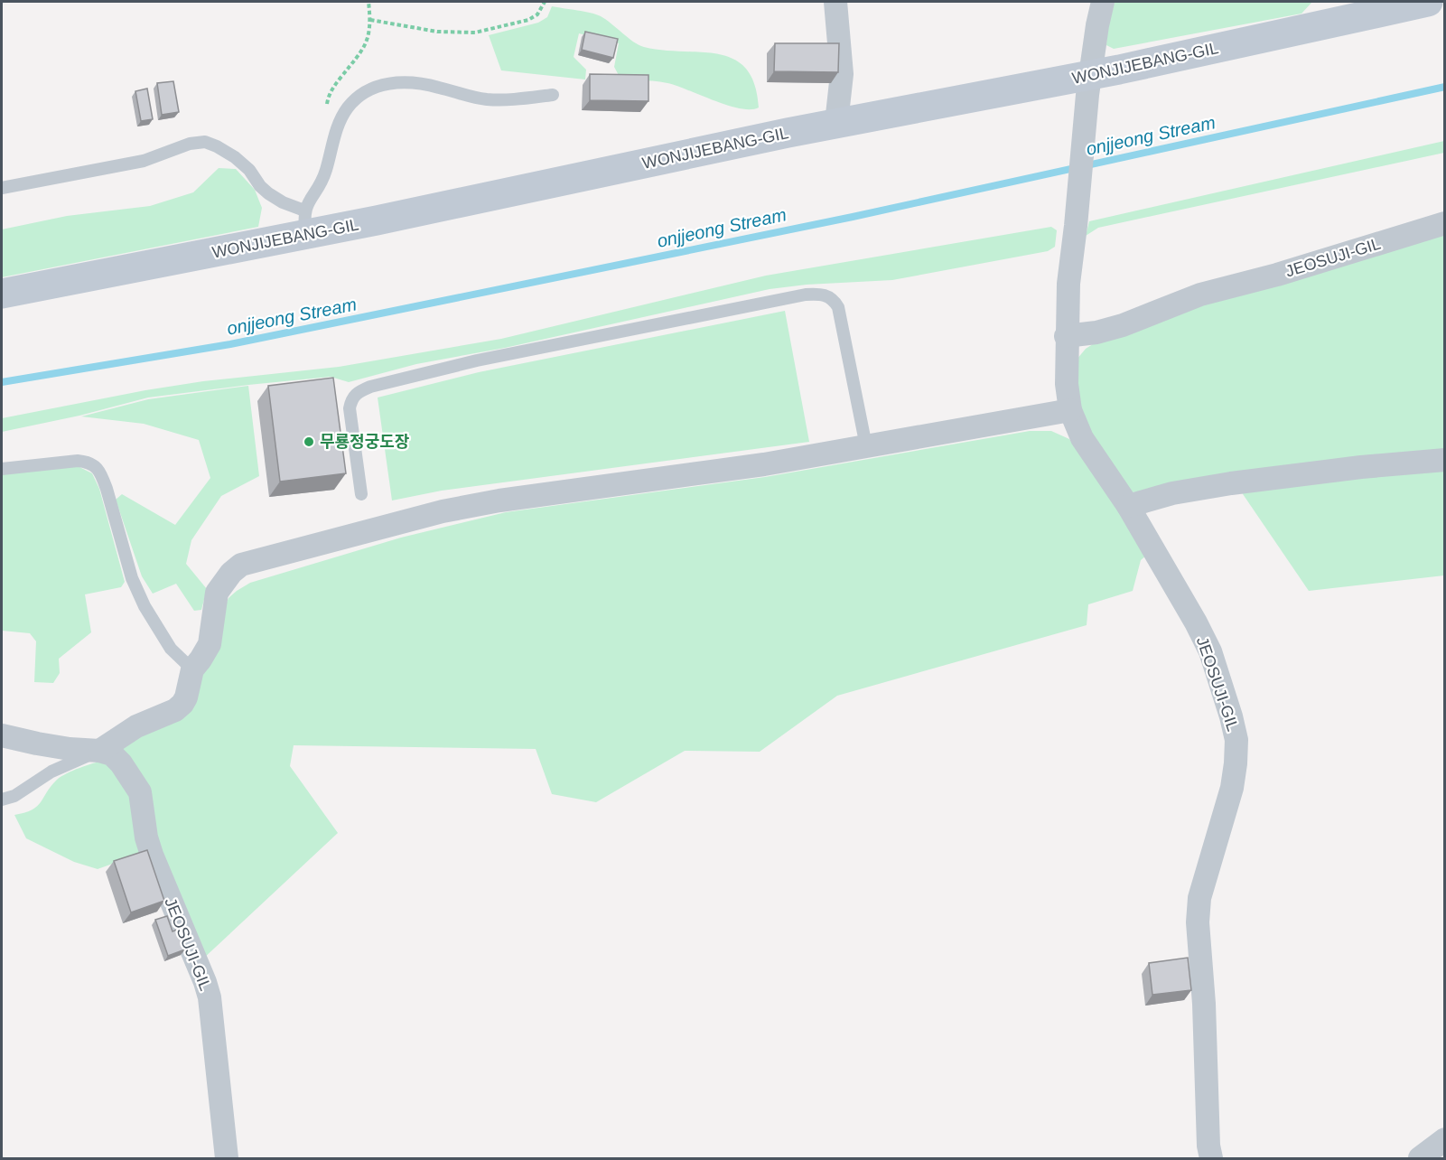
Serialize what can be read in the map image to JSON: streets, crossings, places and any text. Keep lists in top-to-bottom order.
{
  "streets": {
    "street": ["WONJIJEBANG-GIL", "JEOSUJI-GIL"]
  },
  "crossings": [
    ["WONJIJEBANG-GIL", "JEOSUJI-GIL"]
  ],
  "water": ["onjjeong Stream"],
  "places": ["무룡정궁도장"]
}
